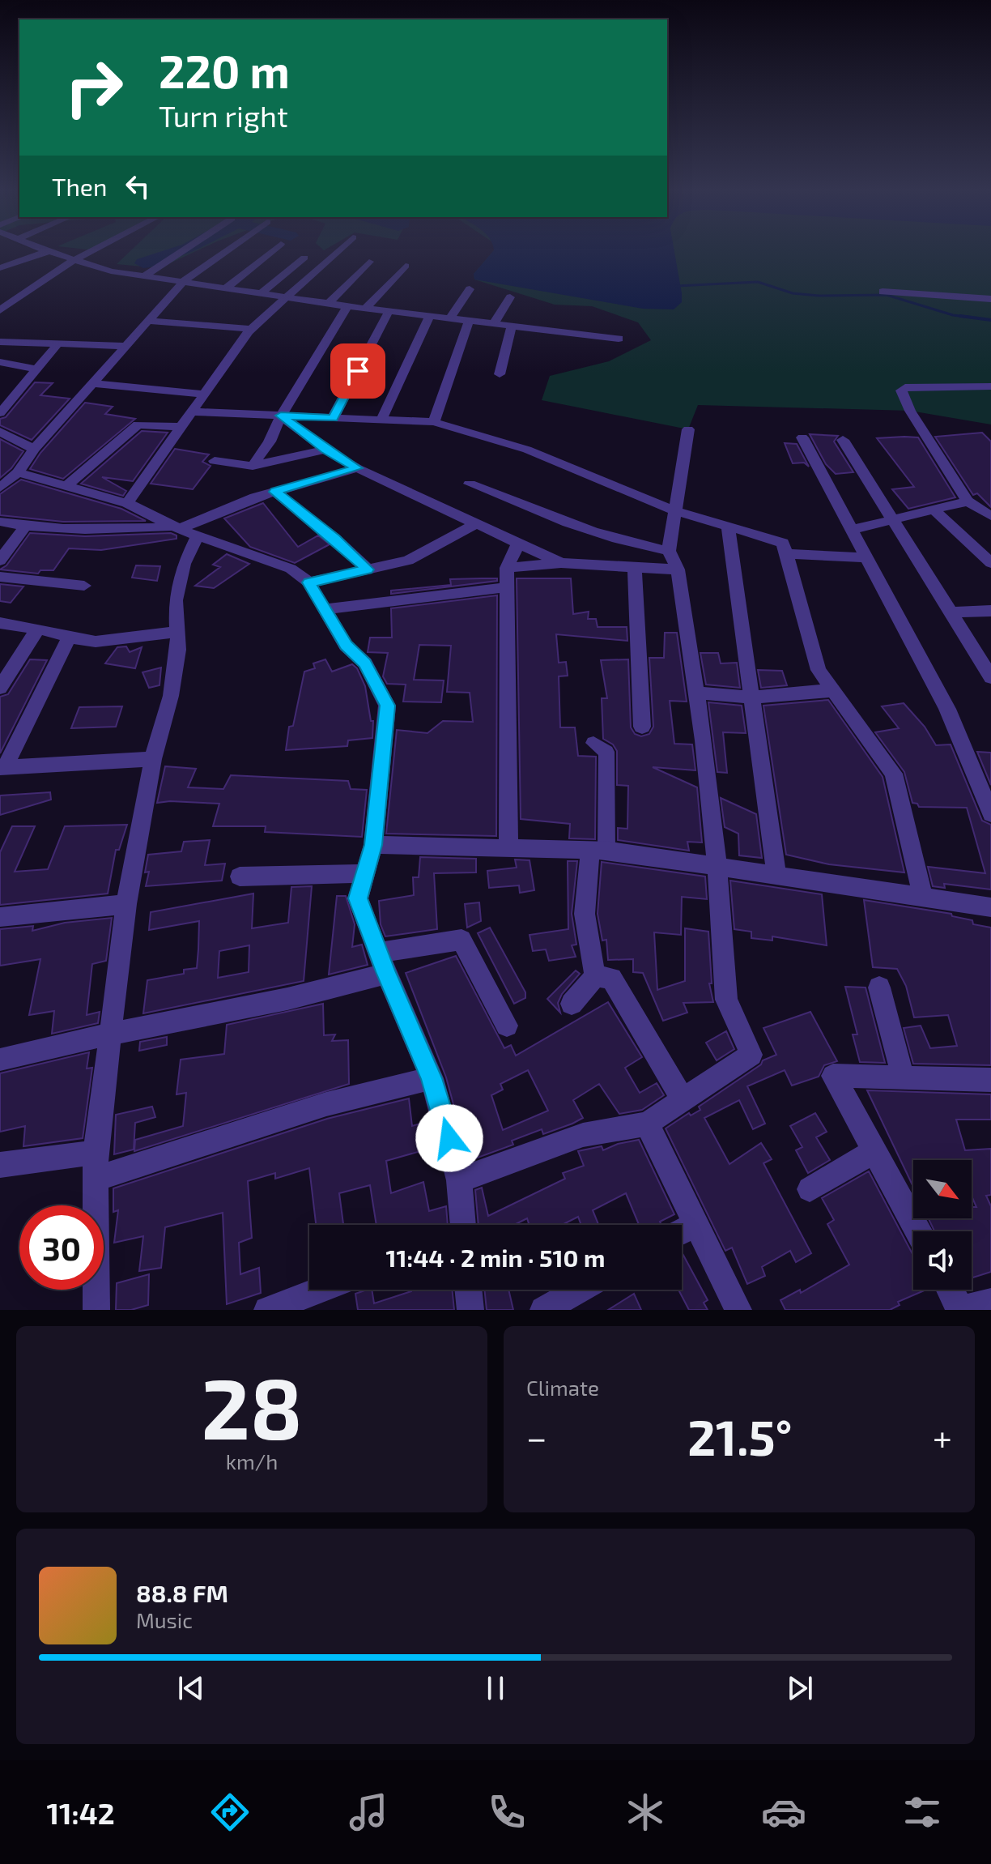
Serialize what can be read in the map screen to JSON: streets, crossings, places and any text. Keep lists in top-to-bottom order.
{
  "north": "bottom right",
  "page": {
    "turn": ["220 m", "Turn right"],
    "then": "Then",
    "limit": "30",
    "trip": "11:44 · 2 min · 510 m",
    "tile": [
      ["28", "km/h"],
      "Climate"
    ],
    "heat": ["−", "21.5°", "+"],
    "song": ["88.8 FM", "Music"],
    "tabs": "11:42"
  }
}
